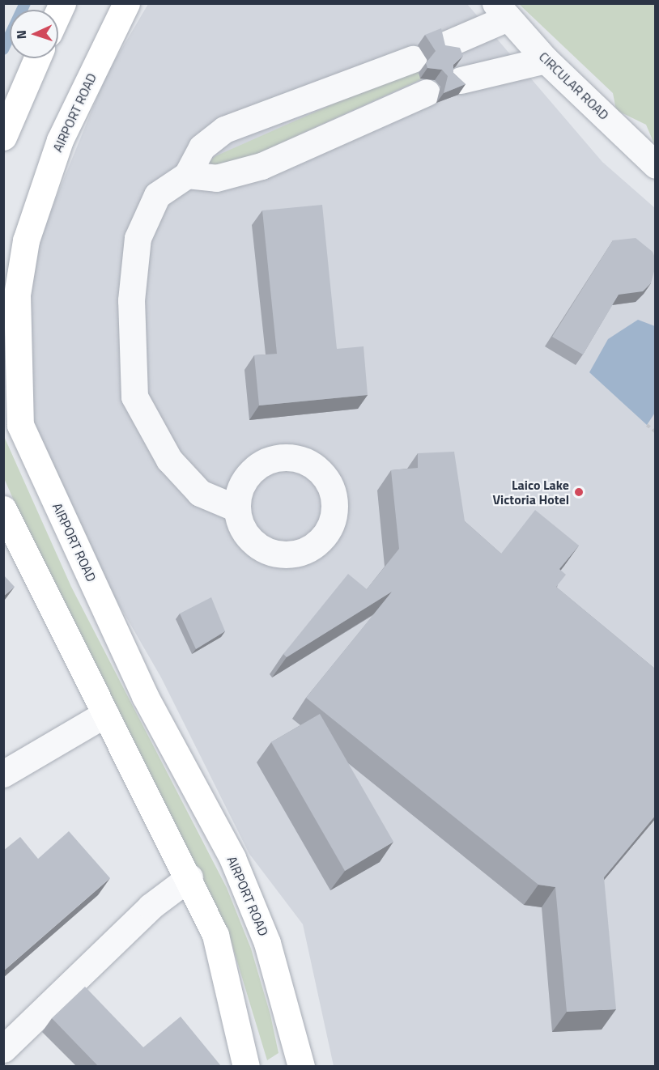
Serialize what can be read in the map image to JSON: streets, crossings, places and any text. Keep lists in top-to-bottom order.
{
  "streets": {
    "highway": ["AIRPORT ROAD"],
    "street": ["CIRCULAR ROAD"]
  },
  "places": ["Laico Lake Victoria Hotel"],
  "north": "left"
}
